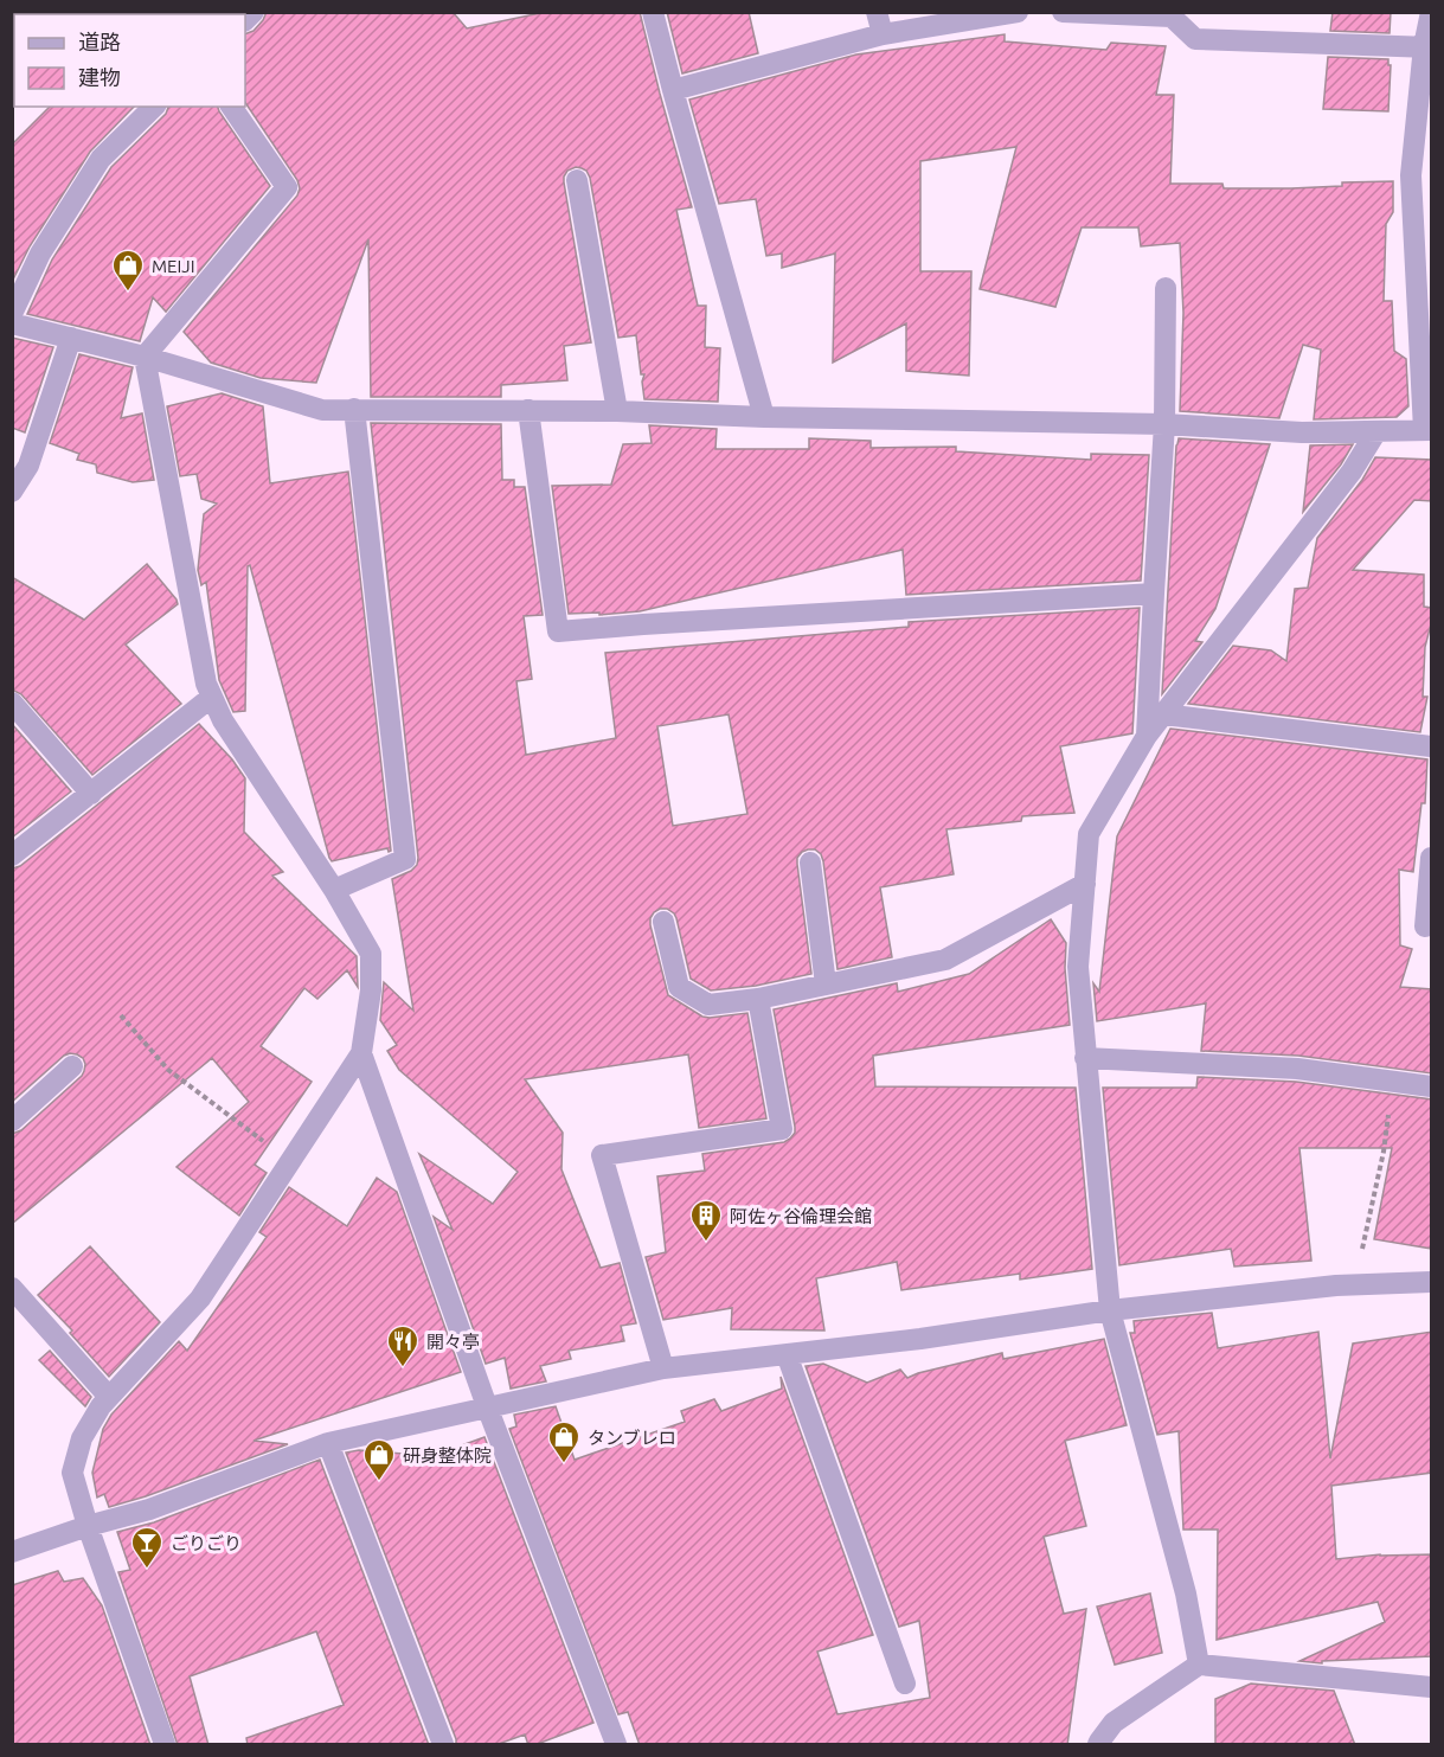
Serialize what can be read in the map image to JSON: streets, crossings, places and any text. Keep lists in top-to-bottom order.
{
  "places": {
    "shop": ["MEIJI", "タンブレロ", "研身整体院"],
    "building": ["阿佐ヶ谷倫理会館"],
    "restaurant": ["開々亭"],
    "bar": ["ごりごり"]
  },
  "legend": ["道路", "建物"]
}
